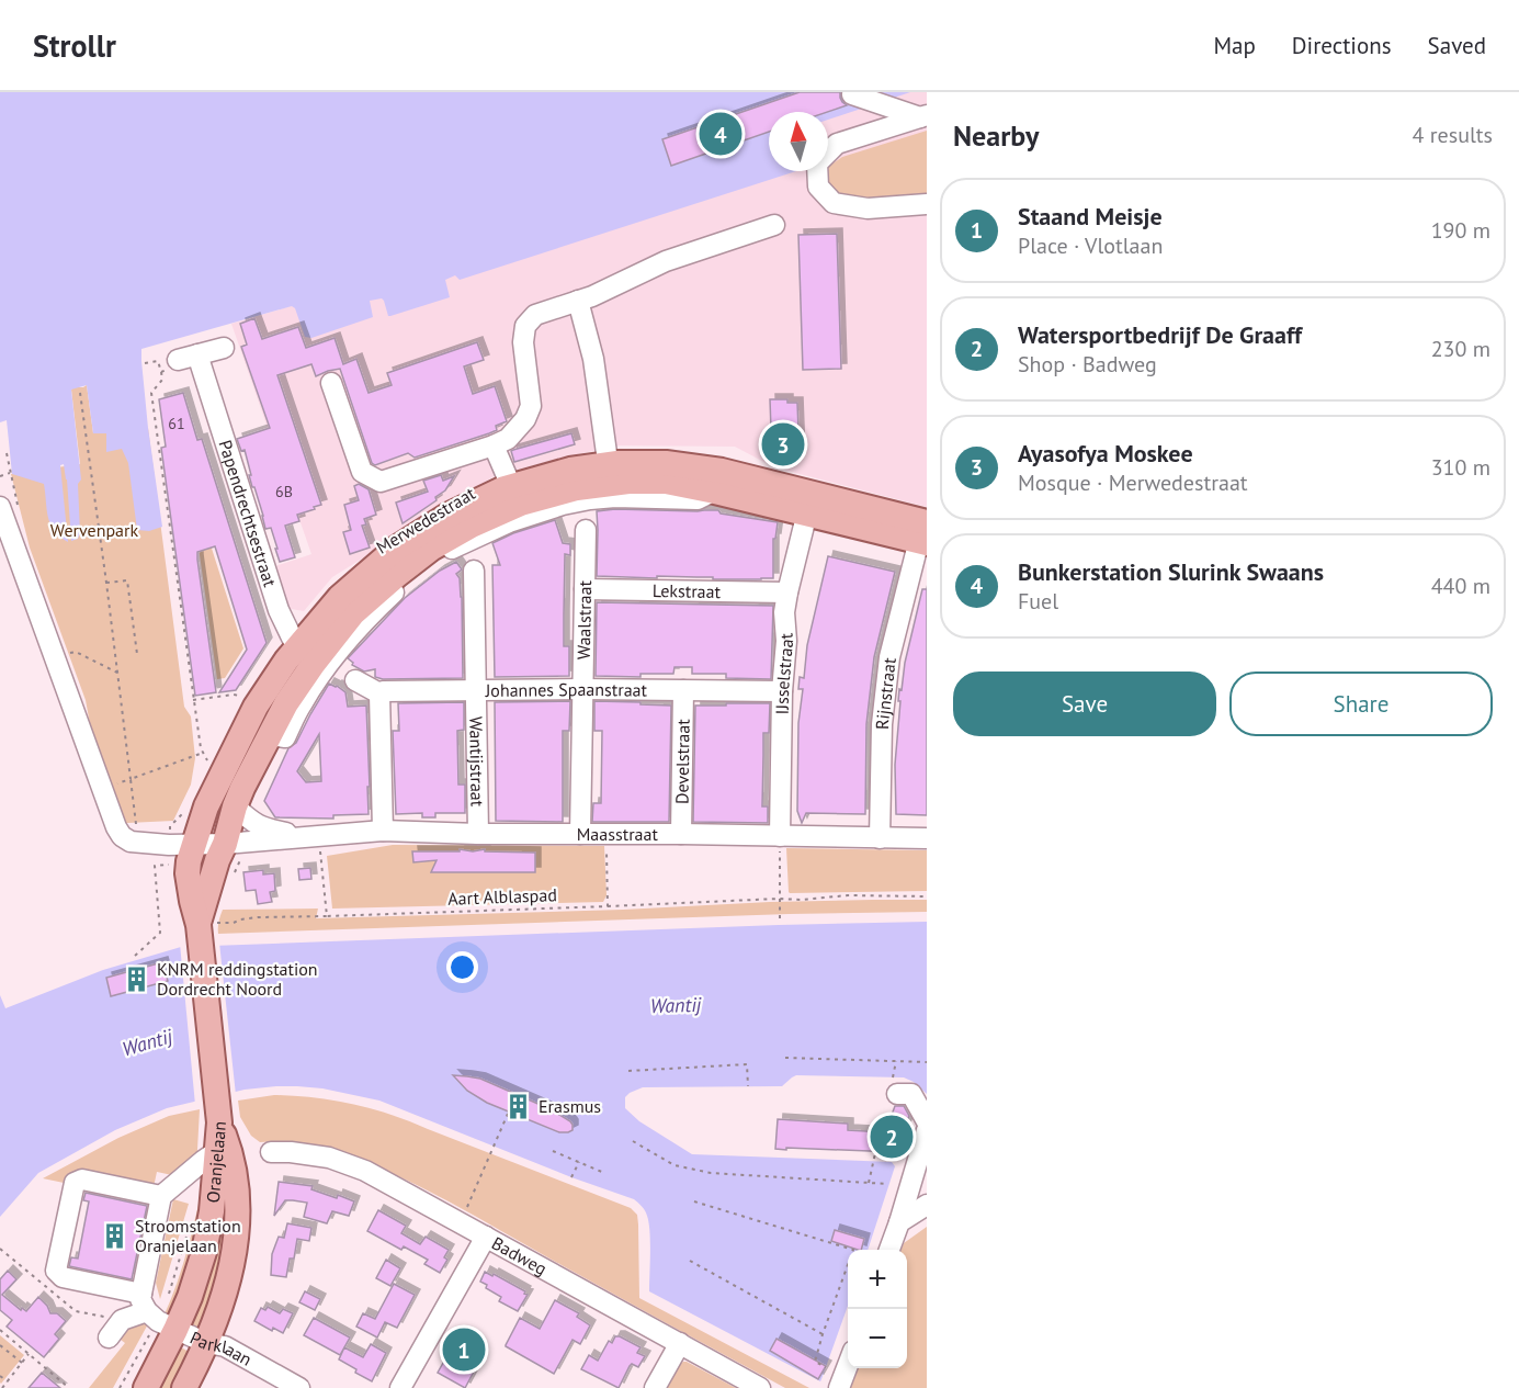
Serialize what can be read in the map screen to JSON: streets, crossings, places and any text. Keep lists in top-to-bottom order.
{
  "streets": {
    "main road": ["Merwedestraat", "Oranjelaan"],
    "street": [
      "Papendrechtsestraat",
      "Lekstraat",
      "Waalstraat",
      "IJsselstraat",
      "Johannes Spaanstraat",
      "Rijnstraat",
      "Wantijstraat",
      "Develstraat",
      "Maasstraat",
      "Badweg",
      "Parklaan"
    ],
    "path": ["Aart Alblaspad"]
  },
  "crossings": [
    ["Papendrechtsestraat", "Merwedestraat"],
    ["Merwedestraat", "IJsselstraat"],
    ["Merwedestraat", "Rijnstraat"],
    ["Merwedestraat", "Maasstraat"],
    ["Lekstraat", "Waalstraat"],
    ["Lekstraat", "IJsselstraat"],
    ["Waalstraat", "Johannes Spaanstraat"],
    ["Waalstraat", "Maasstraat"],
    ["IJsselstraat", "Johannes Spaanstraat"],
    ["IJsselstraat", "Maasstraat"],
    ["Johannes Spaanstraat", "Wantijstraat"],
    ["Johannes Spaanstraat", "Develstraat"],
    ["Rijnstraat", "Maasstraat"],
    ["Wantijstraat", "Maasstraat"],
    ["Develstraat", "Maasstraat"],
    ["Oranjelaan", "Parklaan"]
  ],
  "water": ["Wantij"],
  "parks": ["Wervenpark"],
  "places": {
    "building": ["KNRM reddingstation Dordrecht Noord", "Erasmus", "Stroomstation Oranjelaan"]
  },
  "house_numbers": ["61", "6B"],
  "north": "top",
  "page": {
    "header": "Strollr",
    "nav": ["Map", "Directions", "Saved"],
    "heading": ["Nearby", "4 results"],
    "pins": [
      "4",
      "3",
      "2",
      "1"
    ],
    "list": [
      {
        "mark": "1",
        "name": "Staand Meisje",
        "note": "Place · Vlotlaan",
        "value": "190 m"
      },
      {
        "mark": "2",
        "name": "Watersportbedrijf De Graaff",
        "note": "Shop · Badweg",
        "value": "230 m"
      },
      {
        "mark": "3",
        "name": "Ayasofya Moskee",
        "note": "Mosque · Merwedestraat",
        "value": "310 m"
      },
      {
        "mark": "4",
        "name": "Bunkerstation Slurink Swaans",
        "note": "Fuel",
        "value": "440 m"
      }
    ],
    "buttons": ["Save", "Share"],
    "map_buttons": ["+", "−"]
  }
}
